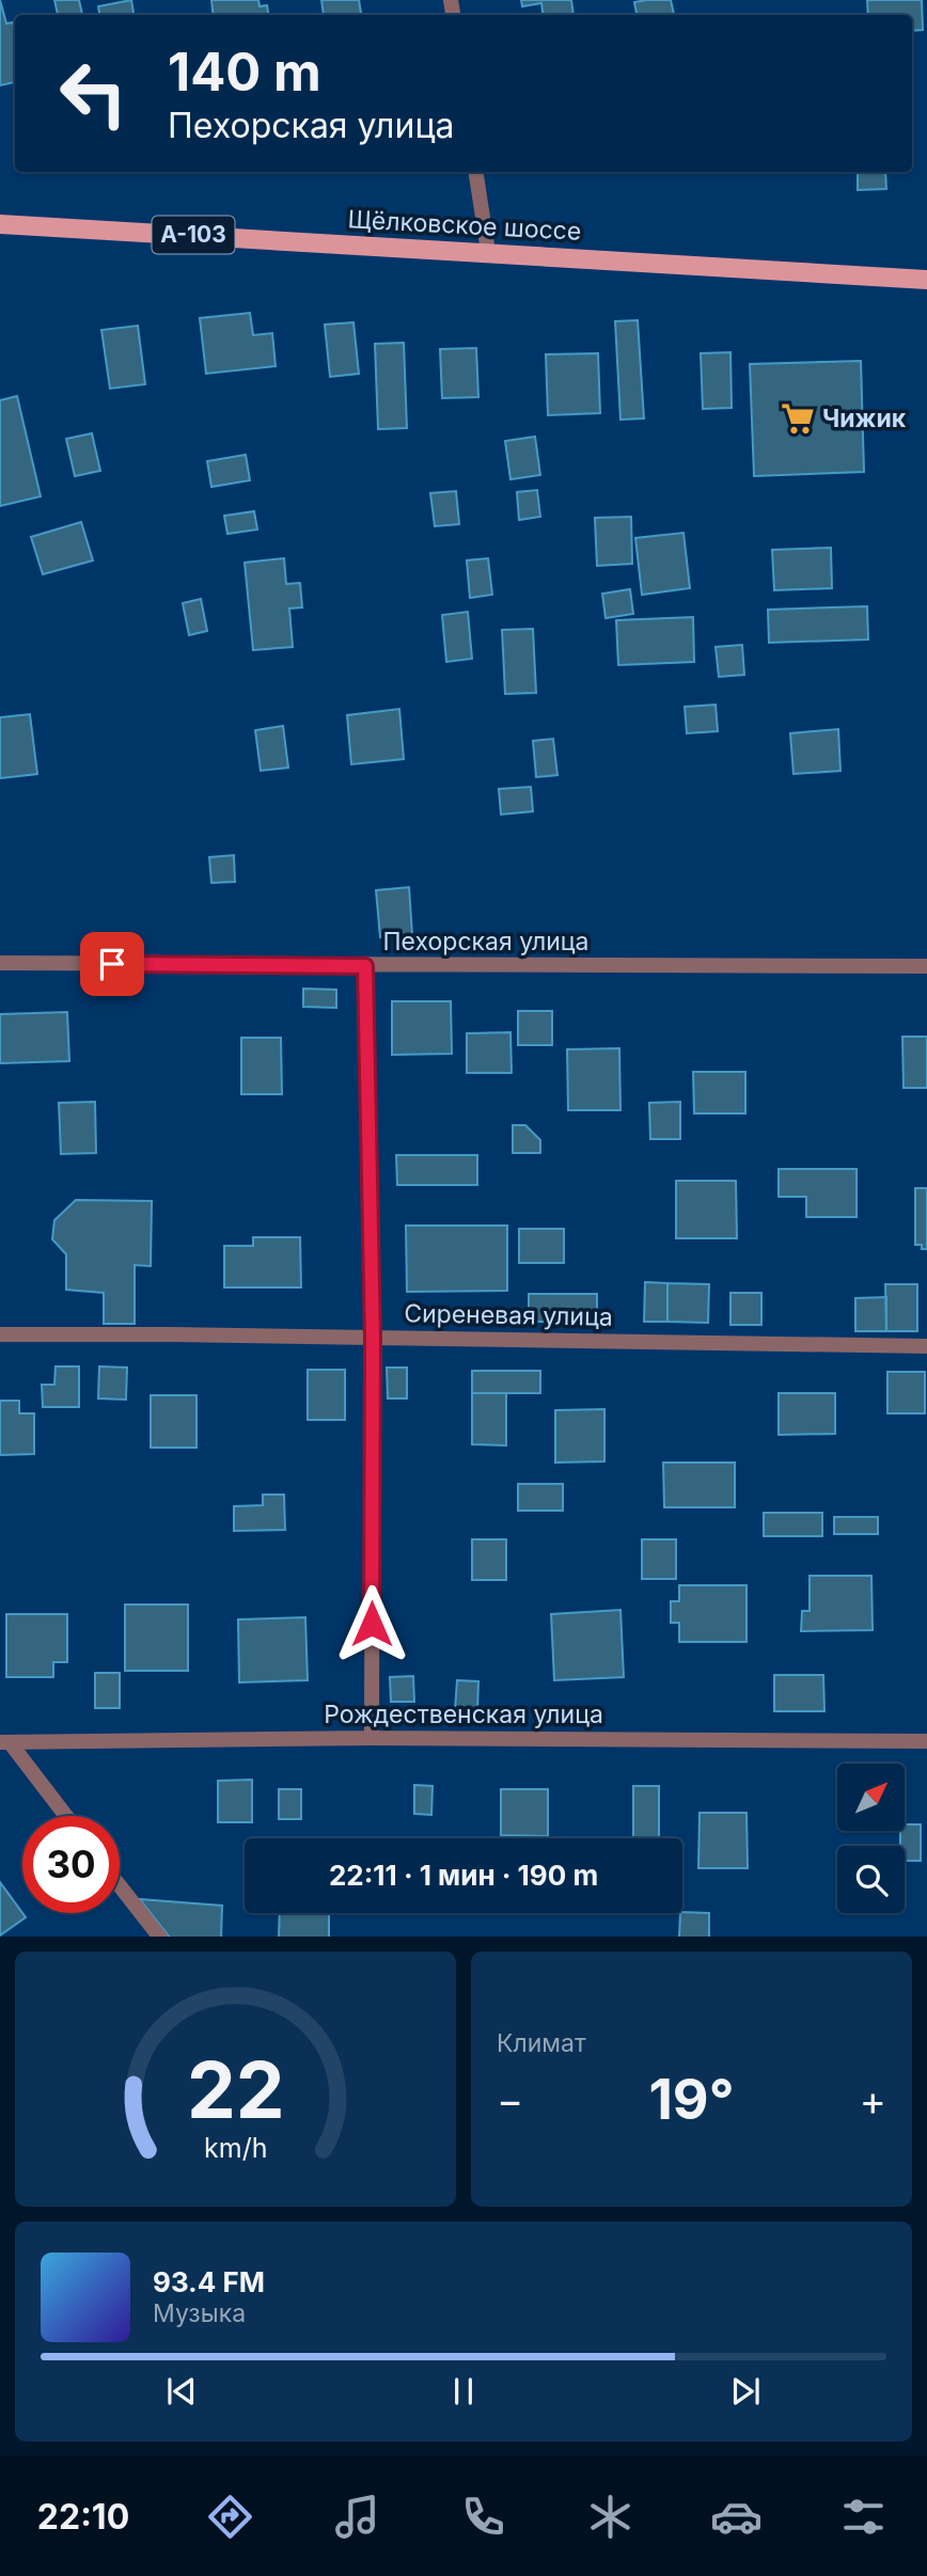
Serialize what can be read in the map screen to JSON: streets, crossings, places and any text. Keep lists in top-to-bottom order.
{
  "streets": {
    "main road": ["Щёлковское шоссе", "А-103"],
    "street": ["Пехорская улица", "Сиреневая улица", "Рождественская улица"]
  },
  "places": {
    "supermarket": ["Чижик"]
  },
  "north": "top right",
  "page": {
    "turn": ["140 m", "Пехорская улица"],
    "limit": "30",
    "trip": "22:11 · 1 мин · 190 m",
    "tile": "Климат",
    "heat": ["−", "19°", "+"],
    "song": ["93.4 FM", "Музыка"],
    "tabs": "22:10",
    "gauge": ["22", "km/h"]
  }
}
